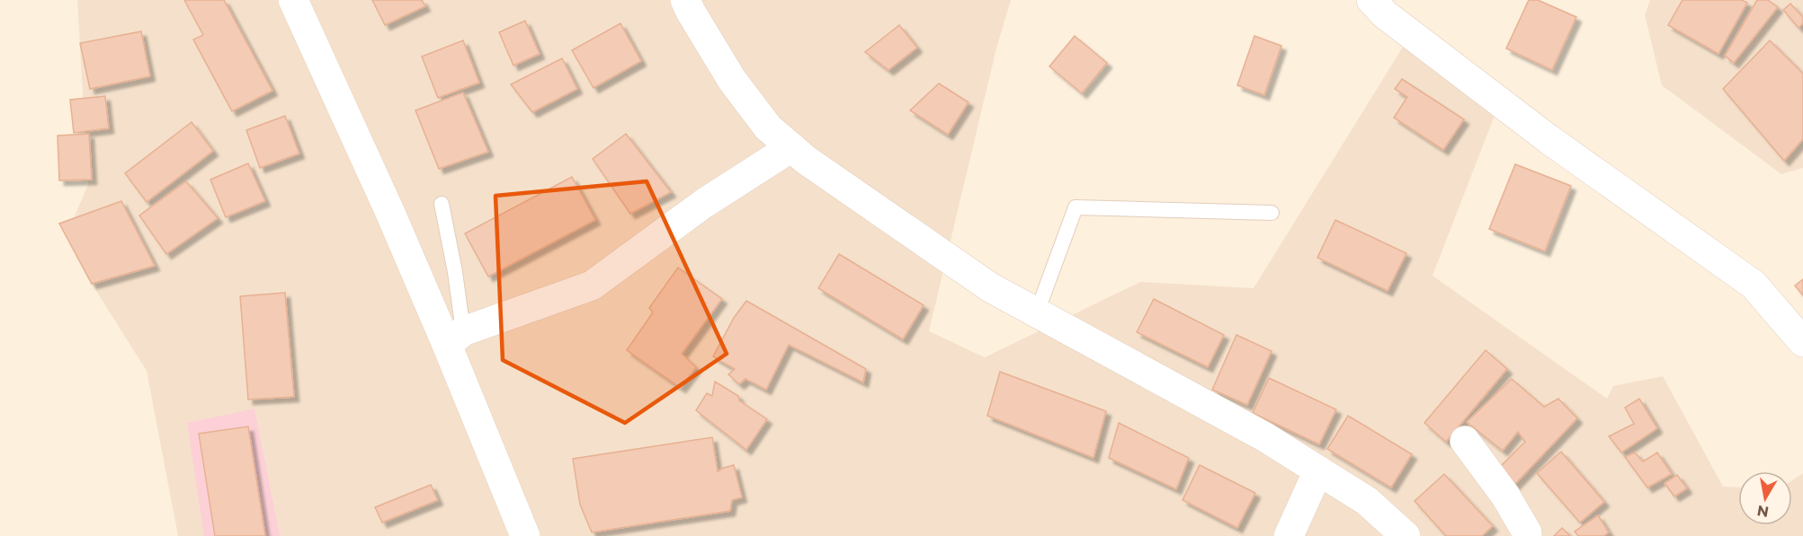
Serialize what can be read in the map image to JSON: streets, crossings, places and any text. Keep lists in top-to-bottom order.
{
  "north": "bottom"
}
